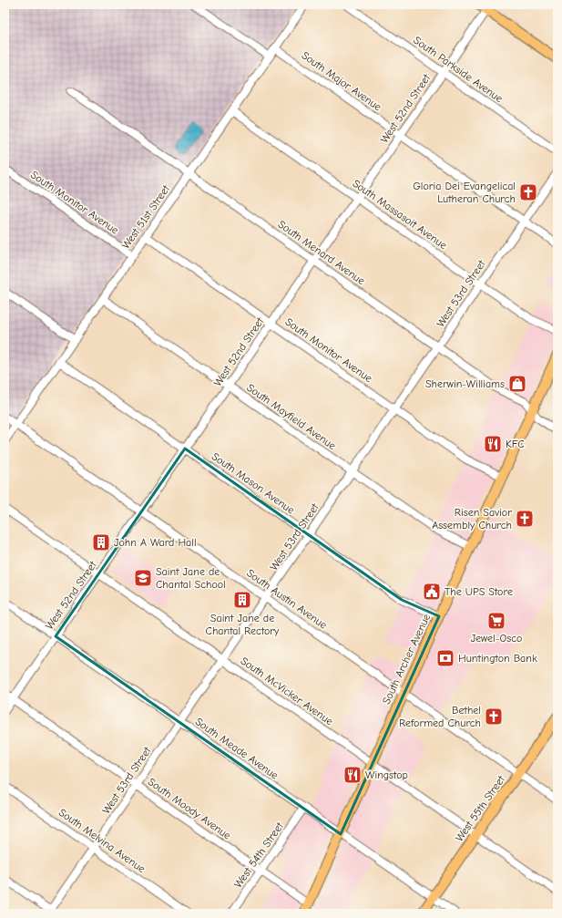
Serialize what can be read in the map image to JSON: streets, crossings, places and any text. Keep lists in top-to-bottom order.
{
  "streets": {
    "main road": ["South Archer Avenue", "West 55th Street"],
    "street": [
      "South Parkside Avenue",
      "South Major Avenue",
      "West 52nd Street",
      "South Monitor Avenue",
      "South Massasoit Avenue",
      "West 51st Street",
      "South Menard Avenue",
      "West 53rd Street",
      "South Mayfield Avenue",
      "South Mason Avenue",
      "South Austin Avenue",
      "South McVicker Avenue",
      "South Meade Avenue",
      "South Moody Avenue",
      "South Melvina Avenue",
      "West 54th Street"
    ]
  },
  "crossings": [
    ["South Parkside Avenue", "West 52nd Street"],
    ["South Major Avenue", "West 52nd Street"],
    ["South Major Avenue", "West 51st Street"],
    ["South Major Avenue", "West 53rd Street"],
    ["West 52nd Street", "South Monitor Avenue"],
    ["West 52nd Street", "South Massasoit Avenue"],
    ["West 52nd Street", "South Menard Avenue"],
    ["West 52nd Street", "South Mayfield Avenue"],
    ["West 52nd Street", "South Mason Avenue"],
    ["West 52nd Street", "South Austin Avenue"],
    ["West 52nd Street", "South McVicker Avenue"],
    ["West 52nd Street", "South Meade Avenue"],
    ["West 52nd Street", "South Moody Avenue"],
    ["South Monitor Avenue", "West 51st Street"],
    ["South Monitor Avenue", "West 53rd Street"],
    ["South Monitor Avenue", "South Archer Avenue"],
    ["South Massasoit Avenue", "West 51st Street"],
    ["South Massasoit Avenue", "West 53rd Street"],
    ["West 51st Street", "South Menard Avenue"],
    ["West 51st Street", "South Mayfield Avenue"],
    ["West 51st Street", "South Mason Avenue"],
    ["West 51st Street", "South Austin Avenue"],
    ["South Menard Avenue", "West 53rd Street"],
    ["South Menard Avenue", "South Archer Avenue"],
    ["West 53rd Street", "South Mayfield Avenue"],
    ["West 53rd Street", "South Mason Avenue"],
    ["West 53rd Street", "South Austin Avenue"],
    ["West 53rd Street", "South McVicker Avenue"],
    ["West 53rd Street", "South Meade Avenue"],
    ["West 53rd Street", "South Moody Avenue"],
    ["West 53rd Street", "South Melvina Avenue"],
    ["South Mayfield Avenue", "South Archer Avenue"],
    ["South Mason Avenue", "South Archer Avenue"],
    ["South Austin Avenue", "South Archer Avenue"],
    ["South Austin Avenue", "West 55th Street"],
    ["South Archer Avenue", "South McVicker Avenue"],
    ["South Archer Avenue", "South Meade Avenue"],
    ["South Archer Avenue", "South Moody Avenue"],
    ["South McVicker Avenue", "West 55th Street"],
    ["South Meade Avenue", "West 55th Street"],
    ["South Meade Avenue", "West 54th Street"],
    ["South Moody Avenue", "West 54th Street"]
  ],
  "places": {
    "church": ["Gloria Dei Evangelical Lutheran Church", "Risen Savior Assembly Church", "Bethel Reformed Church"],
    "shop": ["Sherwin-Williams"],
    "restaurant": ["KFC", "Wingstop"],
    "building": ["John A Ward Hall", "Saint Jane de Chantal Rectory"],
    "school or university": ["Saint Jane de Chantal School"],
    "public building": ["The UPS Store"],
    "supermarket": ["Jewel-Osco"],
    "bank": ["Huntington Bank"]
  }
}
